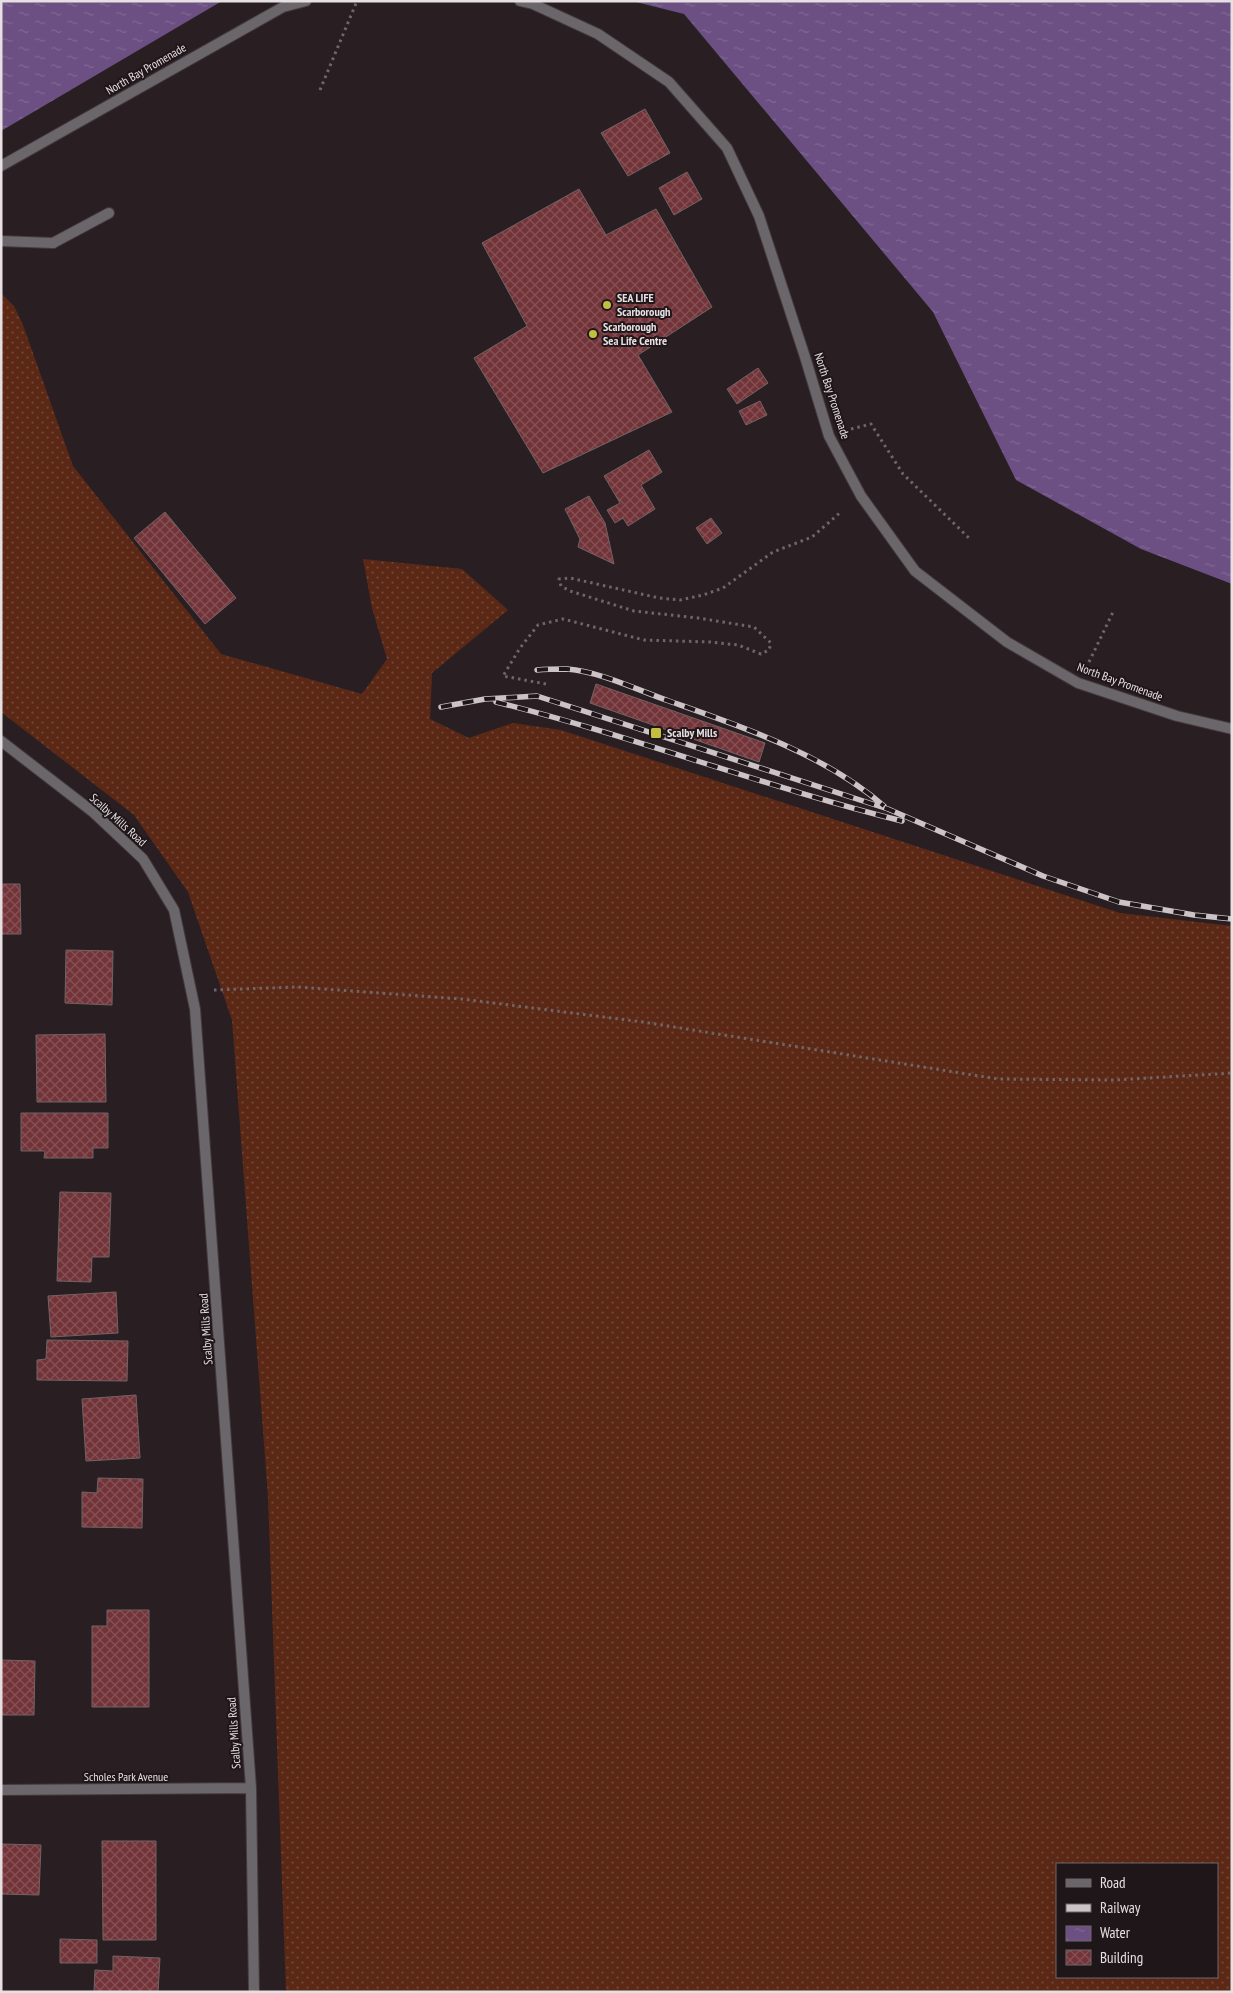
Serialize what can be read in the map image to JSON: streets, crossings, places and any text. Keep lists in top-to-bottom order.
{
  "streets": {
    "street": ["North Bay Promenade", "Scalby Mills Road", "Scholes Park Avenue"]
  },
  "crossings": [
    ["Scalby Mills Road", "Scholes Park Avenue"]
  ],
  "places": {
    "other": ["SEA LIFE Scarborough", "Scarborough Sea Life Centre"],
    "transit": ["Scalby Mills"]
  },
  "legend": [
    "Road",
    "Railway",
    "Water",
    "Building"
  ]
}
